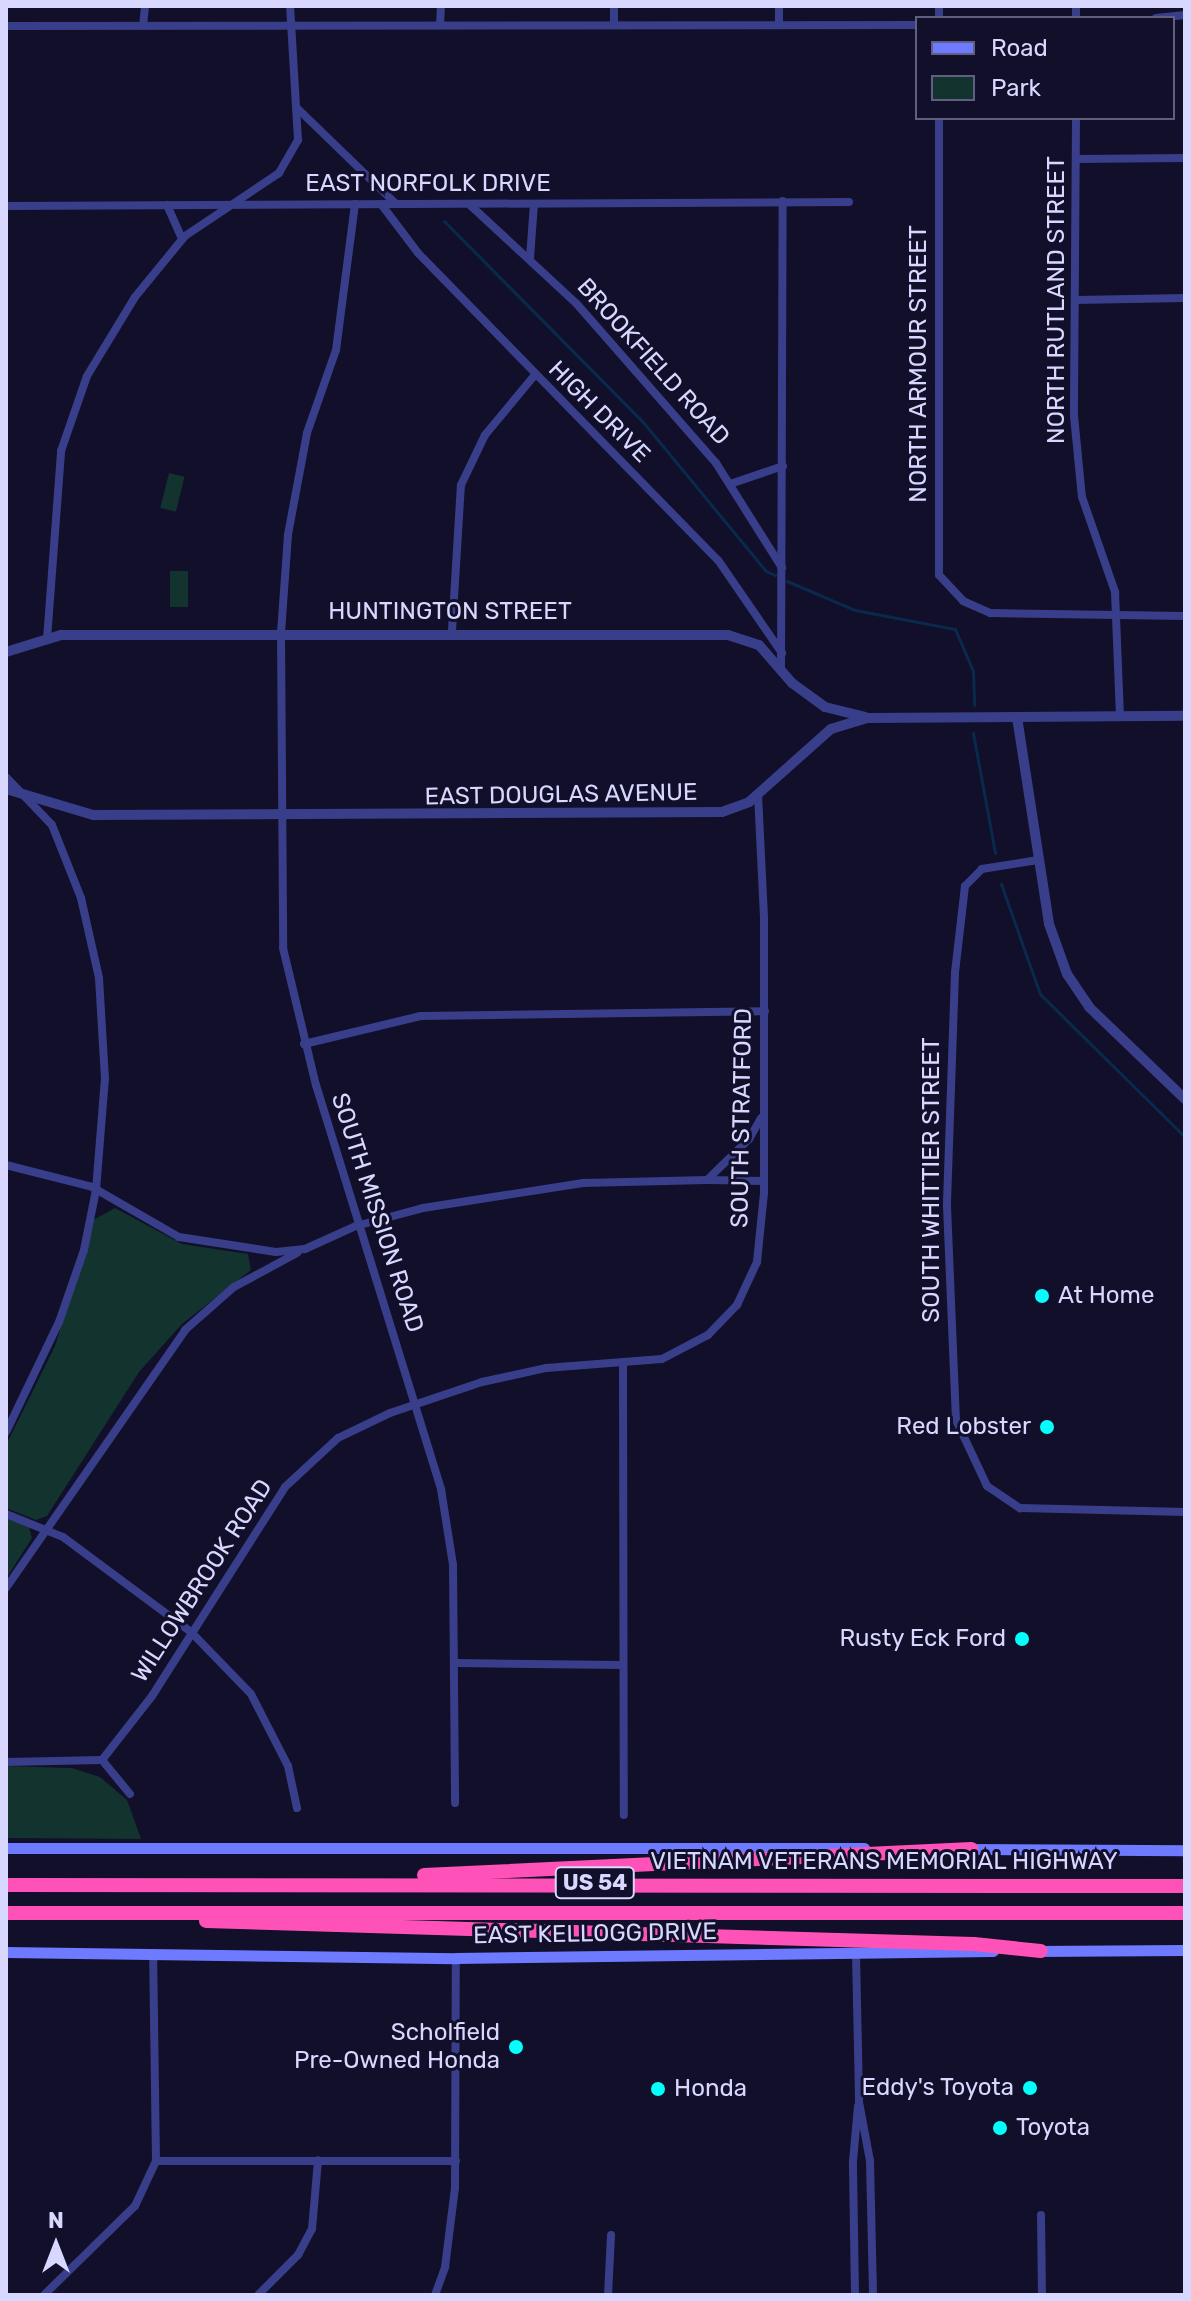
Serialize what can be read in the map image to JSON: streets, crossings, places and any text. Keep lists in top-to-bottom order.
{
  "streets": {
    "highway": ["VIETNAM VETERANS MEMORIAL HIGHWAY", "US 54"],
    "main road": ["EAST KELLOGG DRIVE"],
    "street": [
      "EAST NORFOLK DRIVE",
      "NORTH RUTLAND STREET",
      "BROOKFIELD ROAD",
      "NORTH ARMOUR STREET",
      "HIGH DRIVE",
      "HUNTINGTON STREET",
      "EAST DOUGLAS AVENUE",
      "SOUTH STRATFORD",
      "SOUTH WHITTIER STREET",
      "SOUTH MISSION ROAD",
      "WILLOWBROOK ROAD"
    ]
  },
  "crossings": [
    ["EAST NORFOLK DRIVE", "BROOKFIELD ROAD"],
    ["EAST NORFOLK DRIVE", "HIGH DRIVE"],
    ["EAST NORFOLK DRIVE", "SOUTH MISSION ROAD"],
    ["NORTH RUTLAND STREET", "NORTH ARMOUR STREET"],
    ["NORTH RUTLAND STREET", "EAST DOUGLAS AVENUE"],
    ["HUNTINGTON STREET", "EAST DOUGLAS AVENUE"],
    ["HUNTINGTON STREET", "SOUTH MISSION ROAD"],
    ["EAST DOUGLAS AVENUE", "SOUTH STRATFORD"],
    ["EAST DOUGLAS AVENUE", "SOUTH MISSION ROAD"],
    ["SOUTH STRATFORD", "WILLOWBROOK ROAD"],
    ["SOUTH MISSION ROAD", "WILLOWBROOK ROAD"]
  ],
  "places": [
    "At Home",
    "Red Lobster",
    "Rusty Eck Ford",
    "Scholfield Pre-Owned Honda",
    "Eddy's Toyota",
    "Honda",
    "Toyota"
  ],
  "legend": ["Road", "Park"],
  "north": "top"
}
